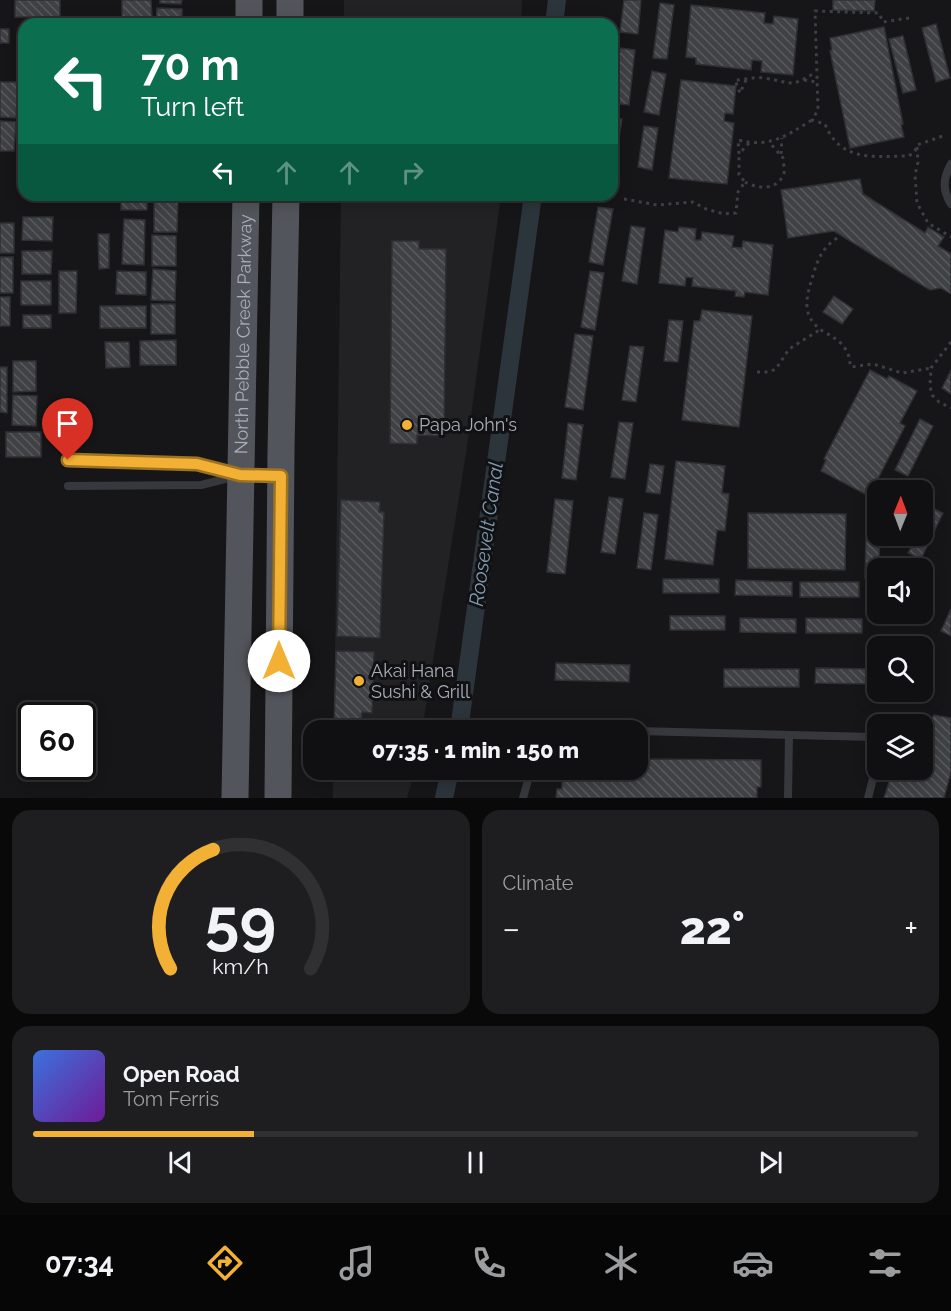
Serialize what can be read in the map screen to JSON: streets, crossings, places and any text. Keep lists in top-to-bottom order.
{
  "streets": {
    "main road": ["North Pebble Creek Parkway"]
  },
  "water": ["Roosevelt Canal"],
  "places": ["Papa John's", "Akai Hana Sushi & Grill"],
  "north": "top",
  "page": {
    "turn": ["70 m", "Turn left"],
    "limit": "60",
    "trip": "07:35 · 1 min · 150 m",
    "tile": "Climate",
    "heat": ["−", "22°", "+"],
    "song": ["Open Road", "Tom Ferris"],
    "tabs": "07:34",
    "gauge": ["59", "km/h"]
  }
}
